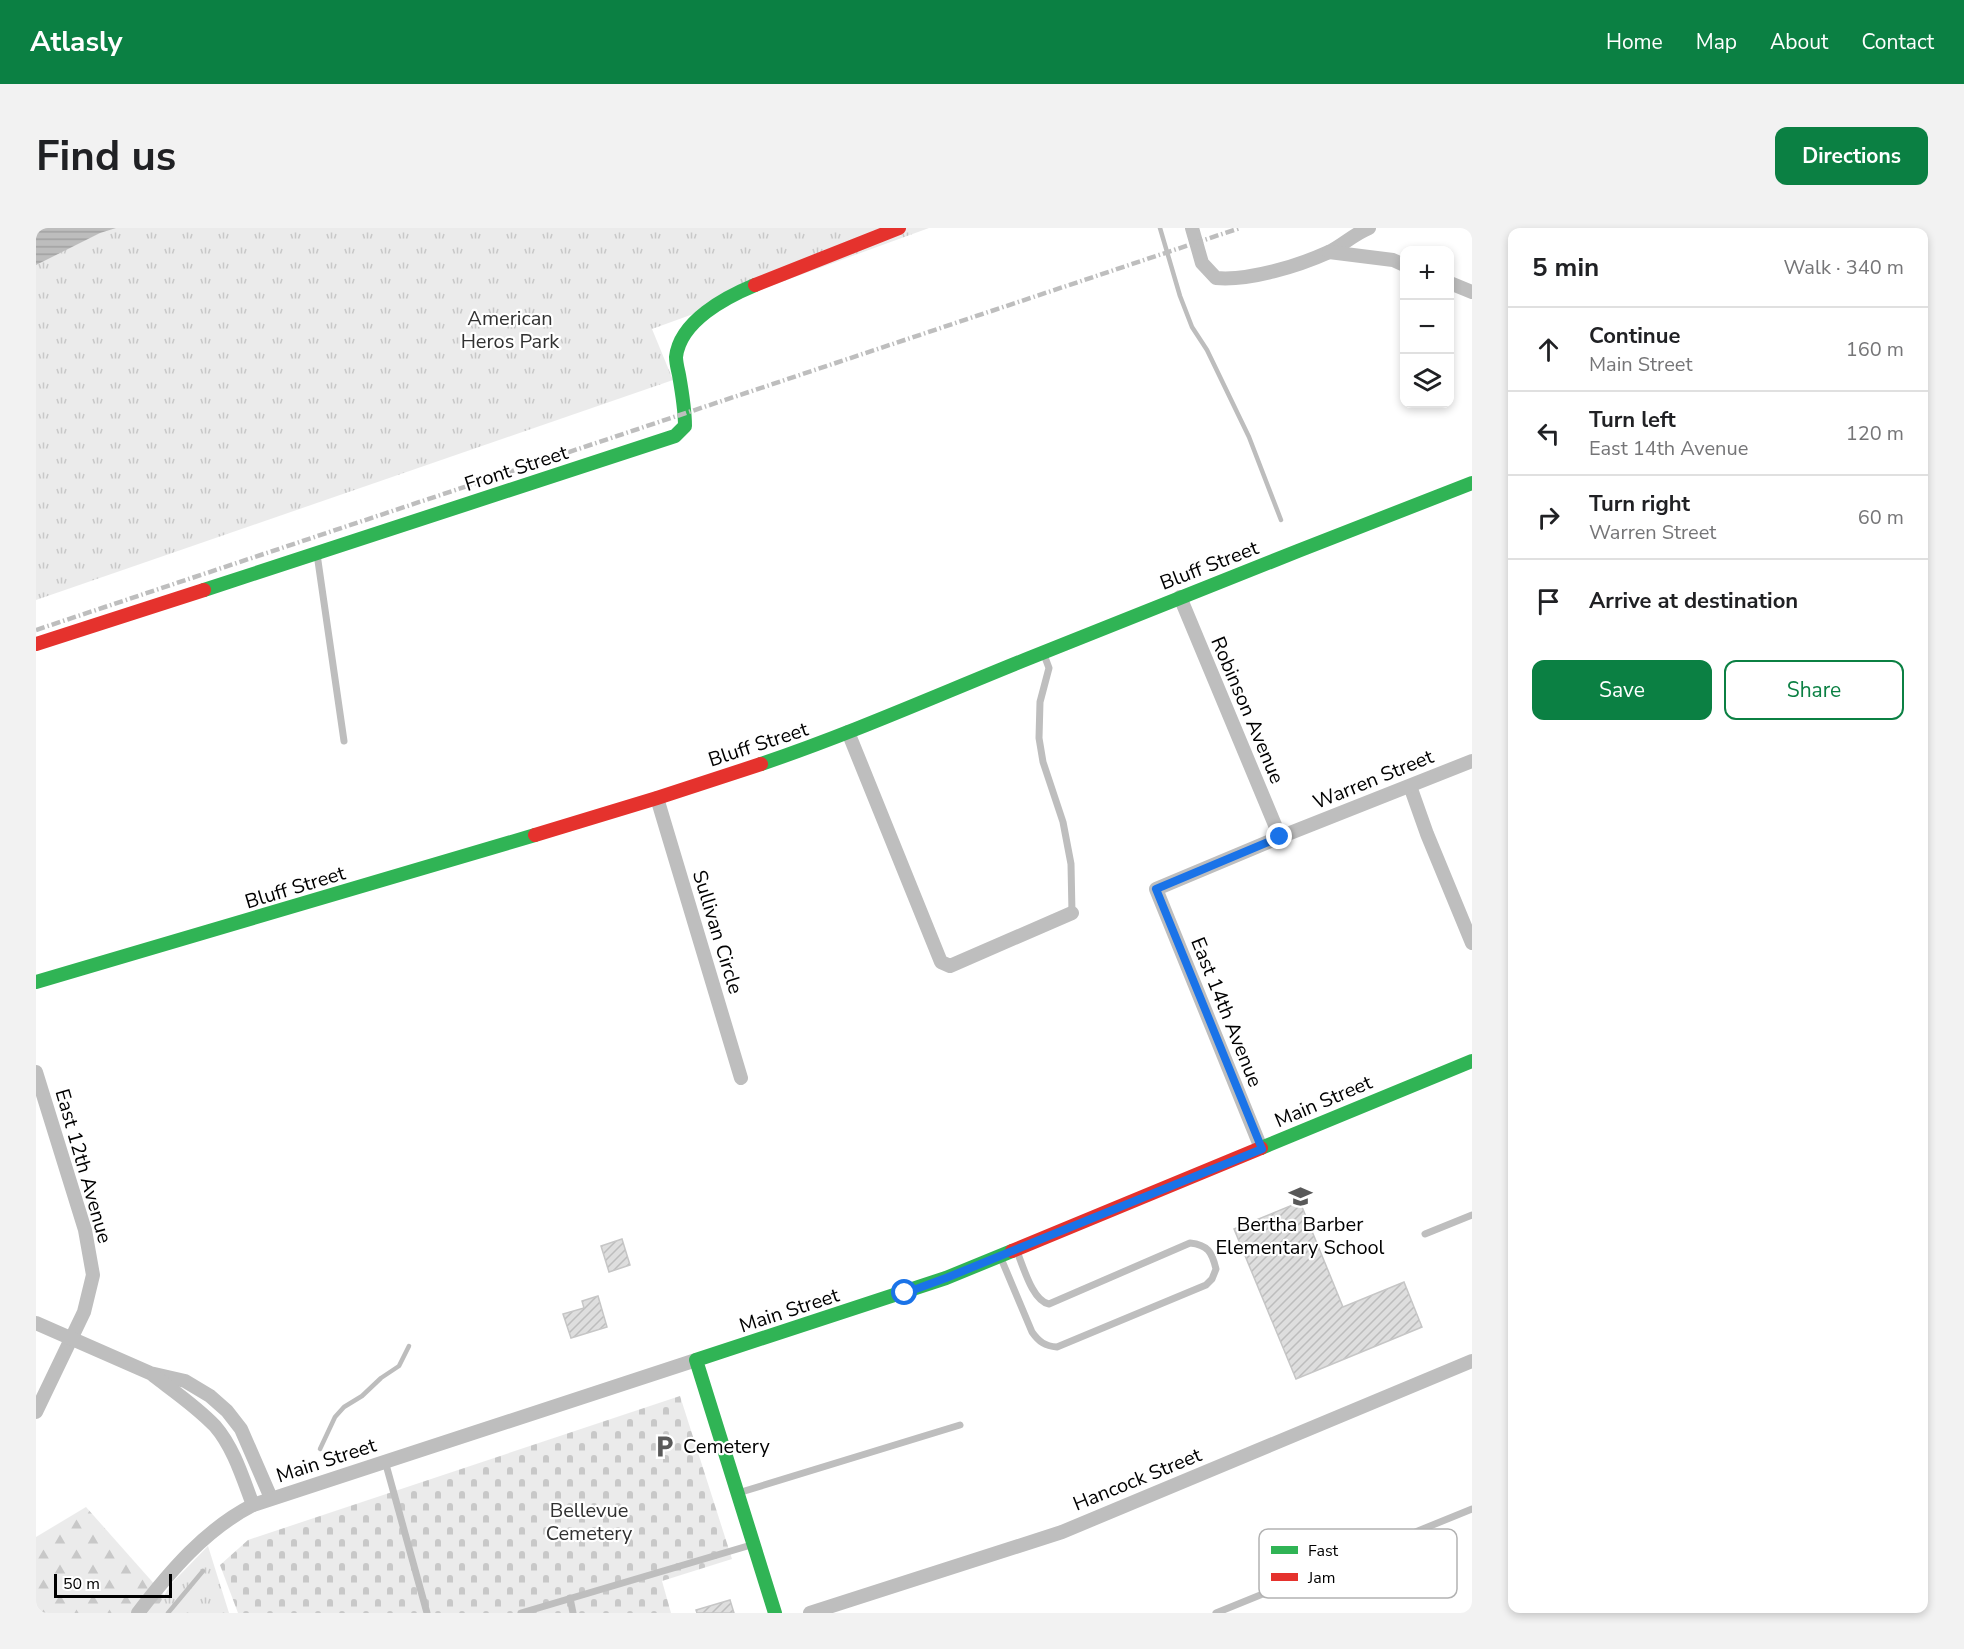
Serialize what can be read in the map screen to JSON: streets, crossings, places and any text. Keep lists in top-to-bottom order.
{
  "streets": {
    "street": [
      "Front Street",
      "Bluff Street",
      "Robinson Avenue",
      "Warren Street",
      "Sullivan Circle",
      "East 14th Avenue",
      "Main Street",
      "East 12th Avenue",
      "Hancock Street"
    ]
  },
  "crossings": [
    ["Bluff Street", "Robinson Avenue"],
    ["Bluff Street", "Sullivan Circle"],
    ["Robinson Avenue", "Warren Street"],
    ["Warren Street", "East 14th Avenue"],
    ["East 14th Avenue", "Main Street"]
  ],
  "parks": ["American Heros Park", "Bellevue Cemetery"],
  "places": {
    "school or university": ["Bertha Barber Elementary School"],
    "parking": ["Cemetery"]
  },
  "legend": ["Fast", "Jam"],
  "scale_bar": "50 m",
  "page": {
    "header": "Atlasly",
    "nav": [
      "Home",
      "Map",
      "About",
      "Contact"
    ],
    "buttons": [
      "Directions",
      ["Save", "Share"]
    ],
    "title": "Find us",
    "heading": ["5 min", "Walk · 340 m"],
    "map_buttons": ["+", "−"],
    "list": [
      ["Continue", "Main Street", "160 m"],
      ["Turn left", "East 14th Avenue", "120 m"],
      ["Turn right", "Warren Street", "60 m"],
      "Arrive at destination"
    ],
    "scale": "50 m"
  }
}
